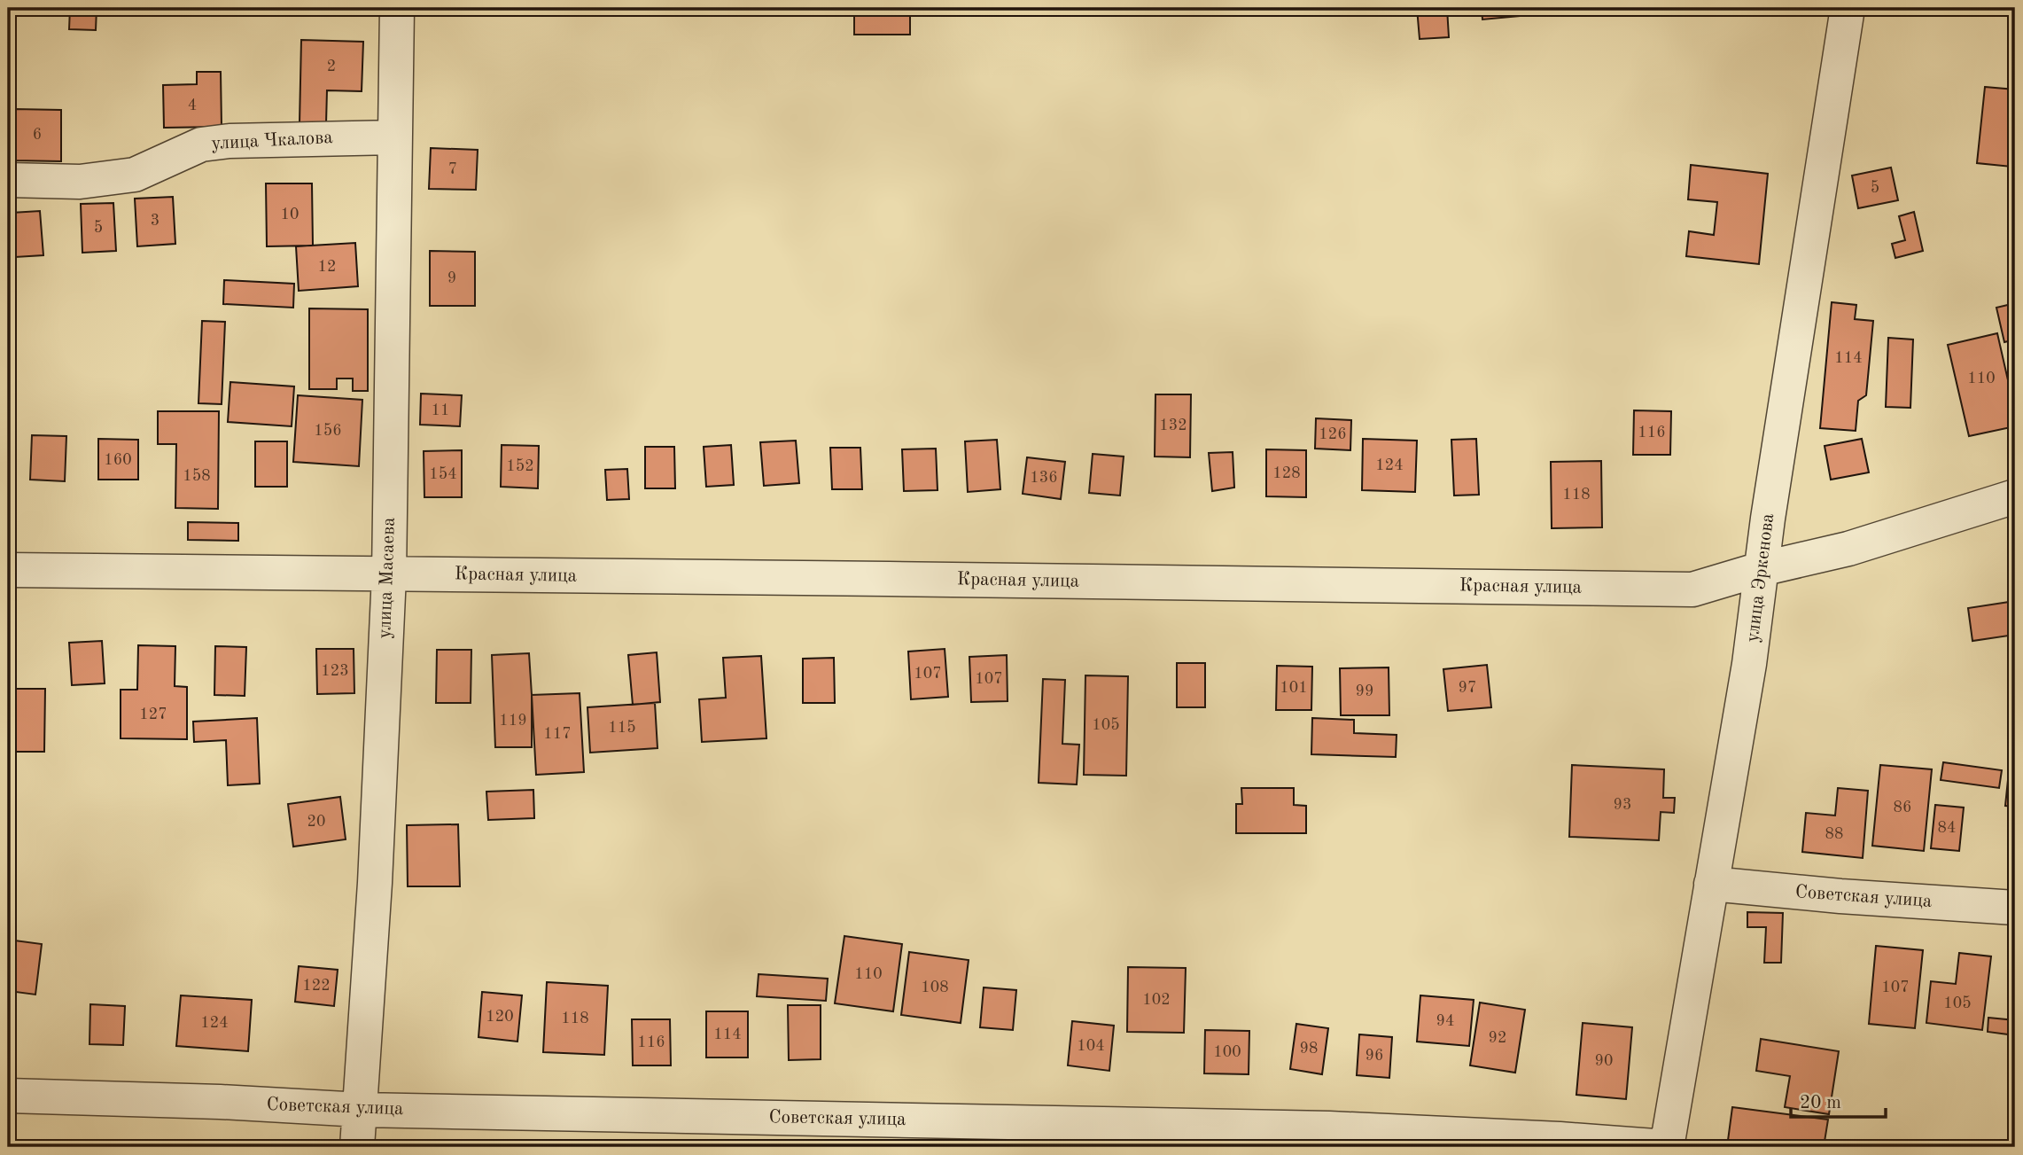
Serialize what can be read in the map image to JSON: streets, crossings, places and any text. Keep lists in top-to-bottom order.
{
  "streets": {
    "street": [
      "улица Чкалова",
      "Красная улица",
      "улица Масаева",
      "улица Эркенова",
      "Советская улица"
    ]
  },
  "crossings": [
    ["улица Чкалова", "улица Масаева"],
    ["Красная улица", "улица Масаева"],
    ["Красная улица", "улица Эркенова"],
    ["улица Масаева", "Советская улица"],
    ["улица Эркенова", "Советская улица"]
  ],
  "house_numbers": [
    "2",
    "4",
    "6",
    "7",
    "5",
    "10",
    "3",
    "5",
    "12",
    "9",
    "114",
    "110",
    "11",
    "132",
    "156",
    "116",
    "126",
    "160",
    "124",
    "152",
    "128",
    "154",
    "158",
    "136",
    "118",
    "123",
    "107",
    "107",
    "101",
    "97",
    "99",
    "127",
    "119",
    "105",
    "115",
    "117",
    "93",
    "86",
    "20",
    "84",
    "88",
    "110",
    "122",
    "108",
    "107",
    "102",
    "105",
    "120",
    "118",
    "94",
    "124",
    "114",
    "92",
    "116",
    "104",
    "98",
    "100",
    "96",
    "90"
  ],
  "scale_bar": "20 m"
}
